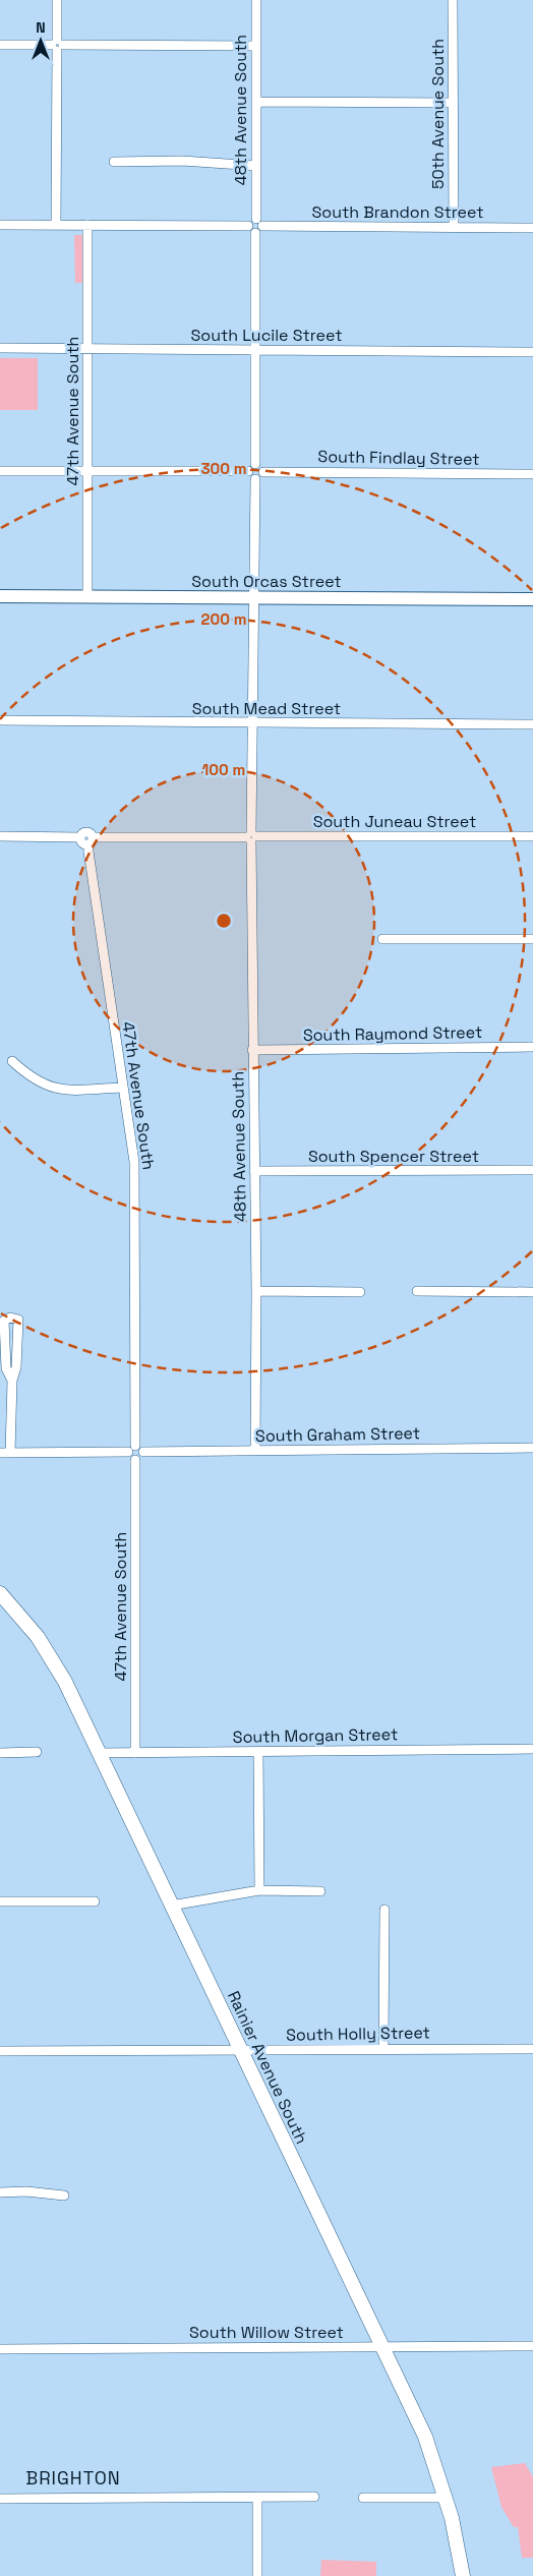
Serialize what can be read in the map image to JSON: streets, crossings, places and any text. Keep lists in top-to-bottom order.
{
  "streets": {
    "main road": ["Rainier Avenue South"],
    "street": [
      "48th Avenue South",
      "50th Avenue South",
      "South Brandon Street",
      "South Lucile Street",
      "47th Avenue South",
      "South Findlay Street",
      "South Orcas Street",
      "South Mead Street",
      "South Juneau Street",
      "South Raymond Street",
      "South Spencer Street",
      "South Graham Street",
      "South Morgan Street",
      "South Holly Street",
      "South Willow Street"
    ]
  },
  "crossings": [
    ["48th Avenue South", "South Brandon Street"],
    ["48th Avenue South", "South Lucile Street"],
    ["48th Avenue South", "South Findlay Street"],
    ["48th Avenue South", "South Orcas Street"],
    ["48th Avenue South", "South Mead Street"],
    ["48th Avenue South", "South Juneau Street"],
    ["48th Avenue South", "South Raymond Street"],
    ["48th Avenue South", "South Spencer Street"],
    ["48th Avenue South", "South Graham Street"],
    ["50th Avenue South", "South Brandon Street"],
    ["South Brandon Street", "47th Avenue South"],
    ["South Lucile Street", "47th Avenue South"],
    ["47th Avenue South", "South Orcas Street"],
    ["47th Avenue South", "South Juneau Street"],
    ["47th Avenue South", "South Graham Street"],
    ["47th Avenue South", "South Morgan Street"],
    ["South Morgan Street", "Rainier Avenue South"],
    ["South Holly Street", "Rainier Avenue South"],
    ["Rainier Avenue South", "South Willow Street"]
  ],
  "districts": ["BRIGHTON"],
  "north": "top",
  "rings": ["300 m", "200 m", "100 m"]
}
